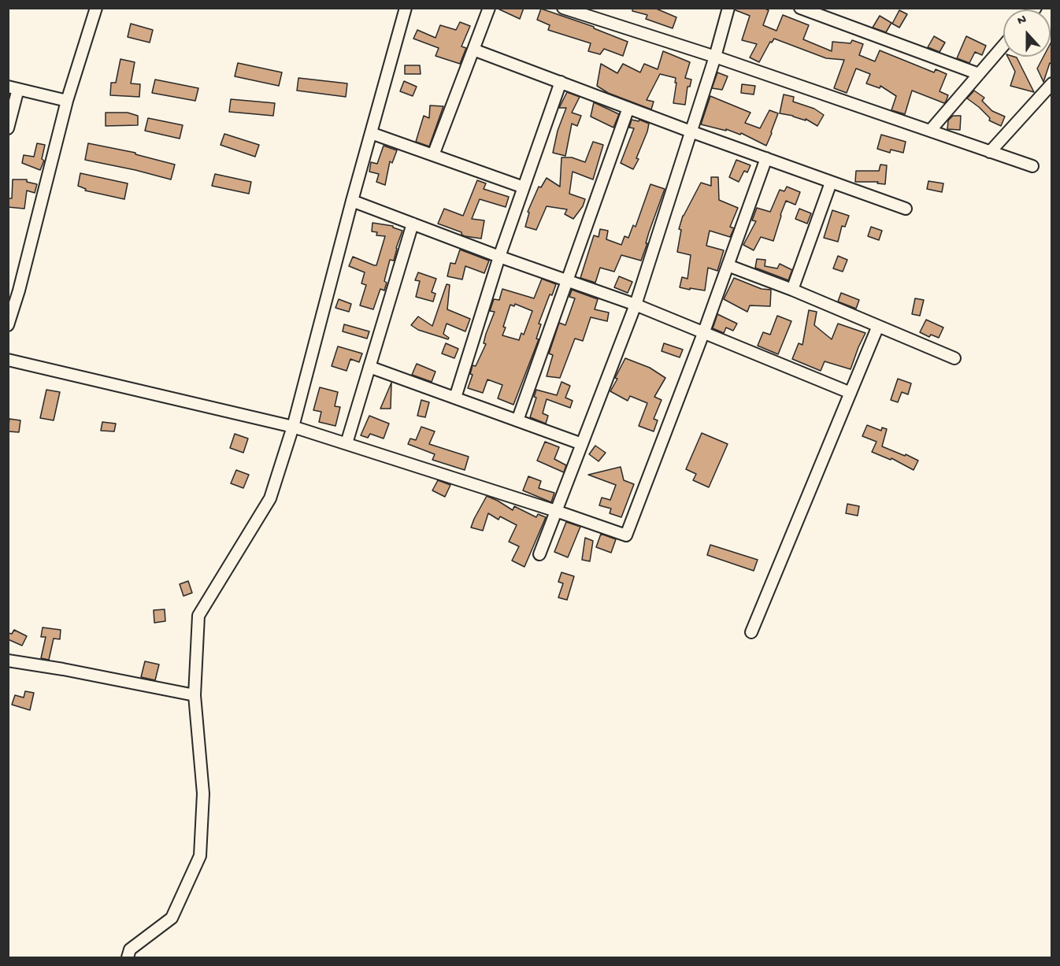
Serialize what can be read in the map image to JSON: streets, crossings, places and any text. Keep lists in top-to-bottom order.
{
  "north": "top"
}
